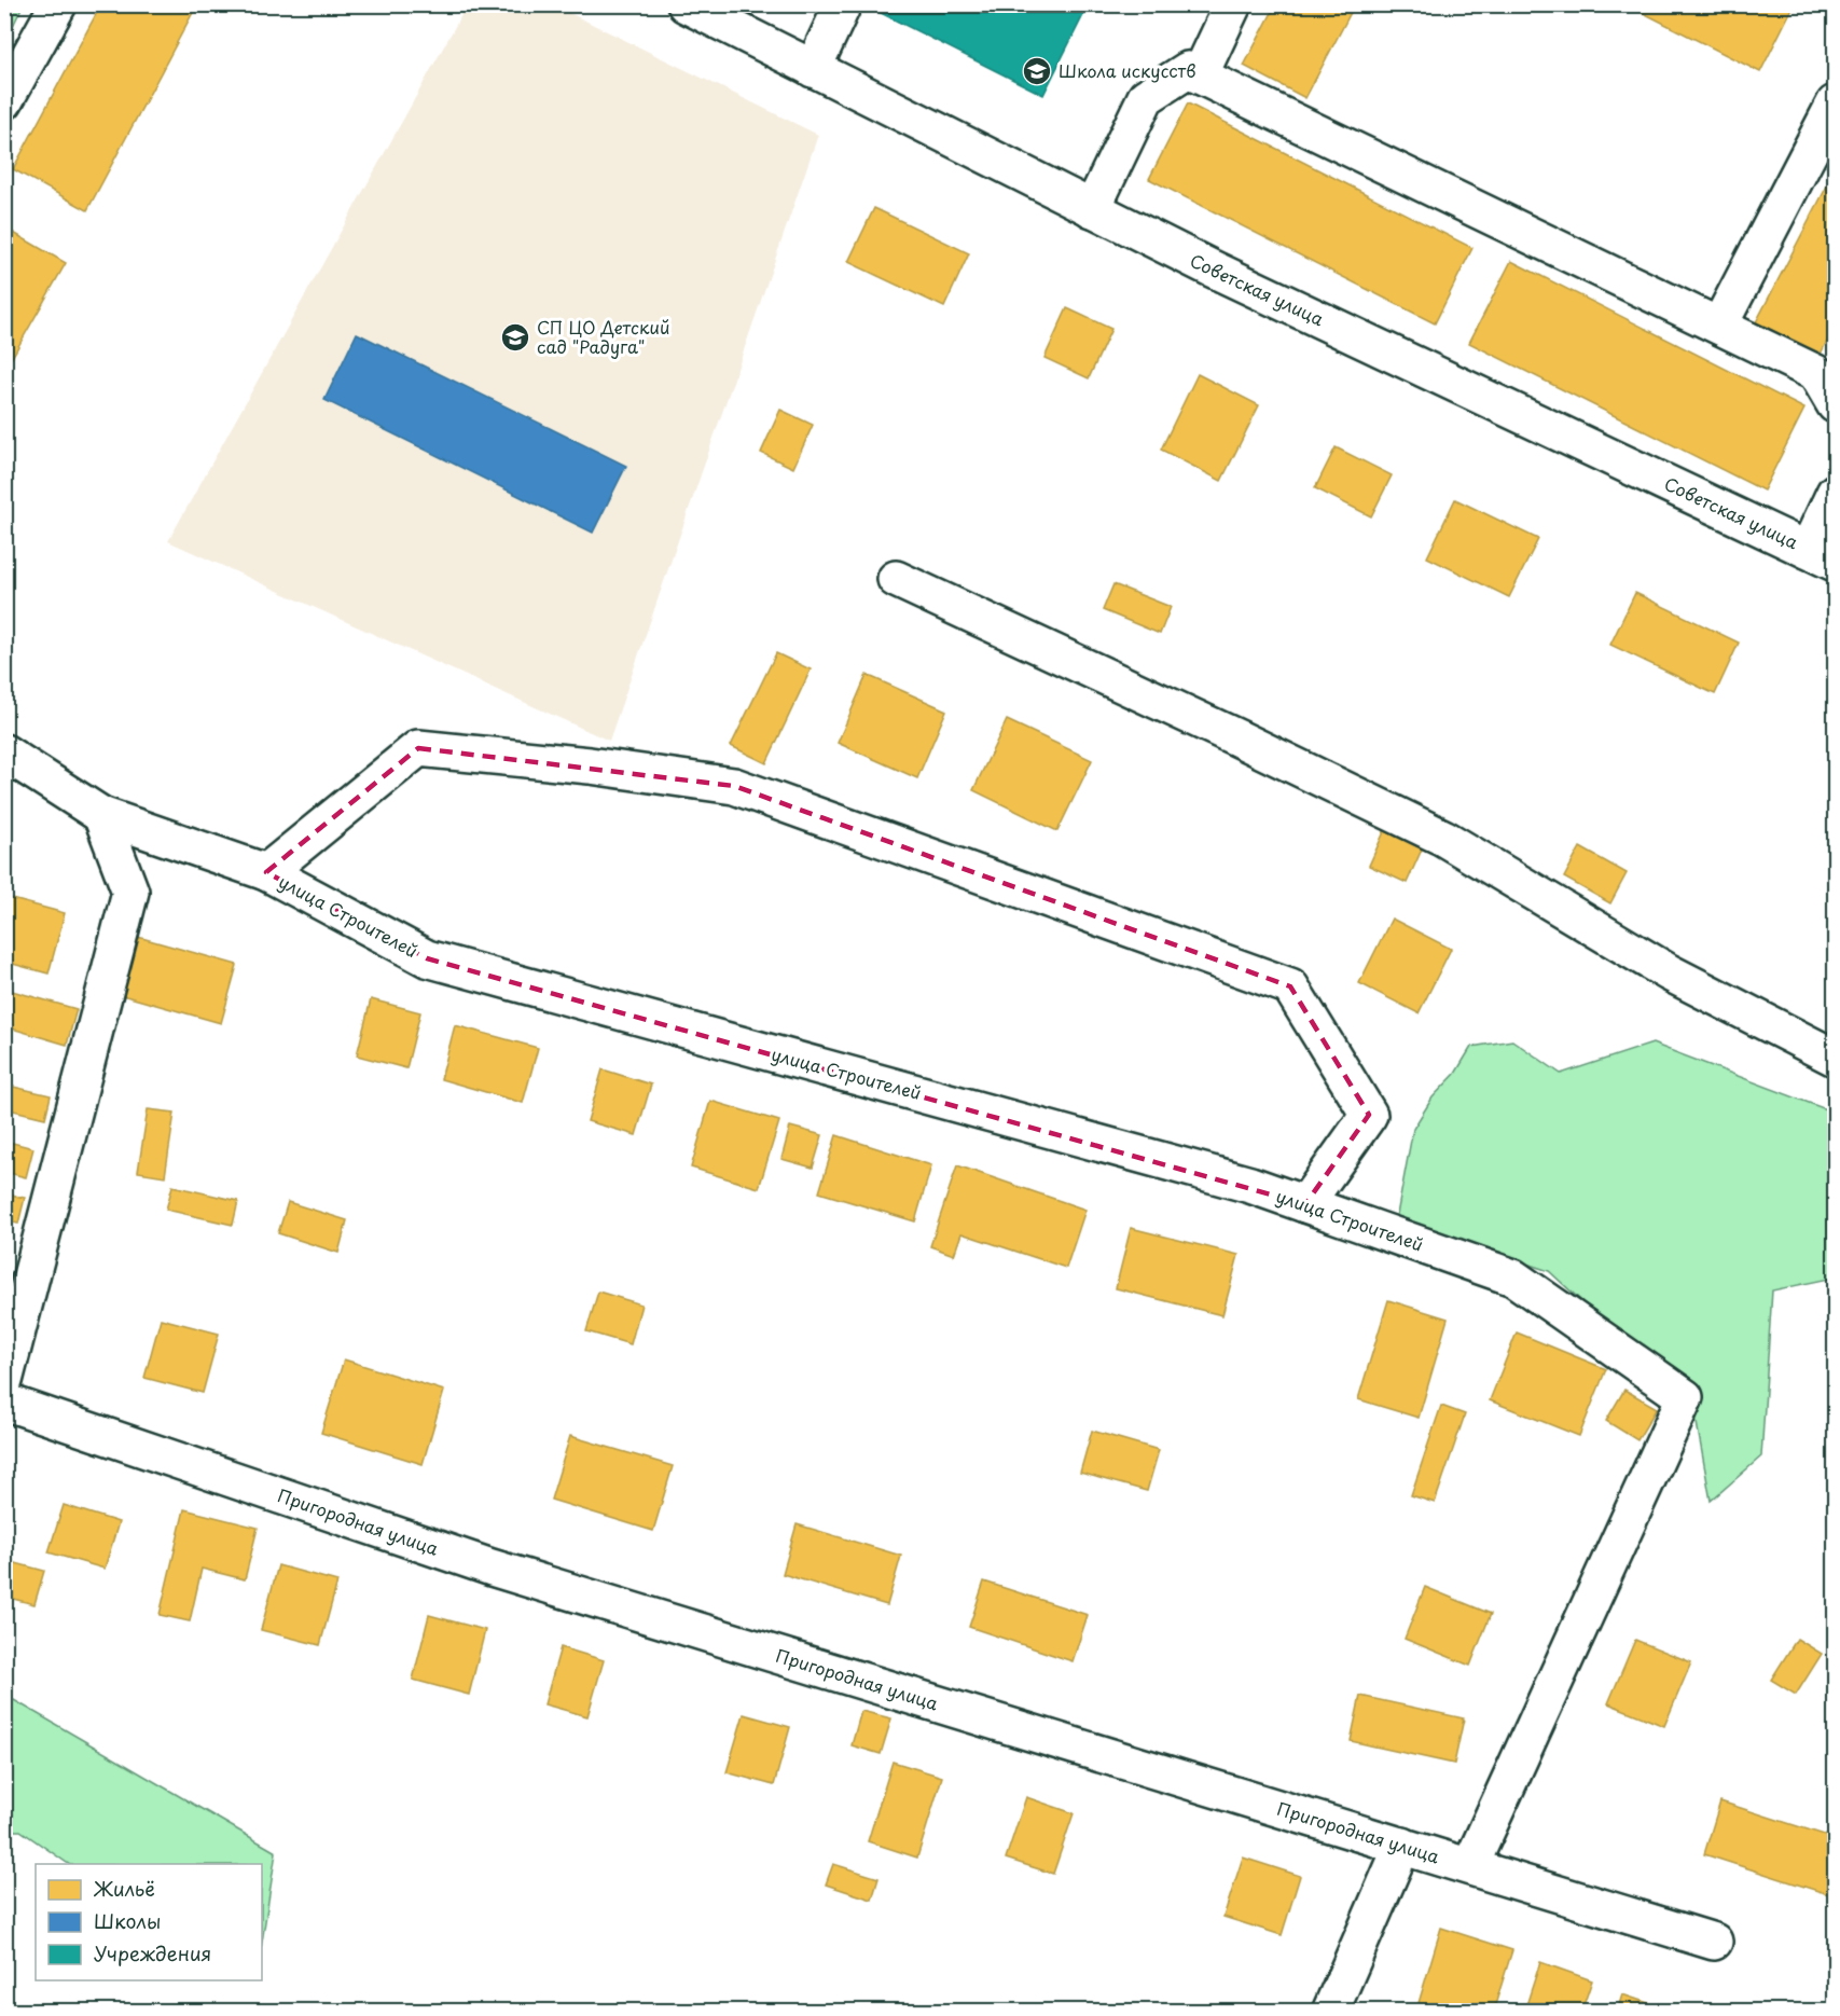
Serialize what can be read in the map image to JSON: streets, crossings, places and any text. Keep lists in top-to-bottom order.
{
  "streets": {
    "street": ["Советская улица", "улица Строителей", "Пригородная улица"]
  },
  "crossings": [
    ["улица Строителей", "Пригородная улица"]
  ],
  "places": {
    "school or university": ["Школа искусств", "СП ЦО Детский сад \"Радуга\""]
  },
  "legend": ["Жильё", "Школы", "Учреждения"]
}
